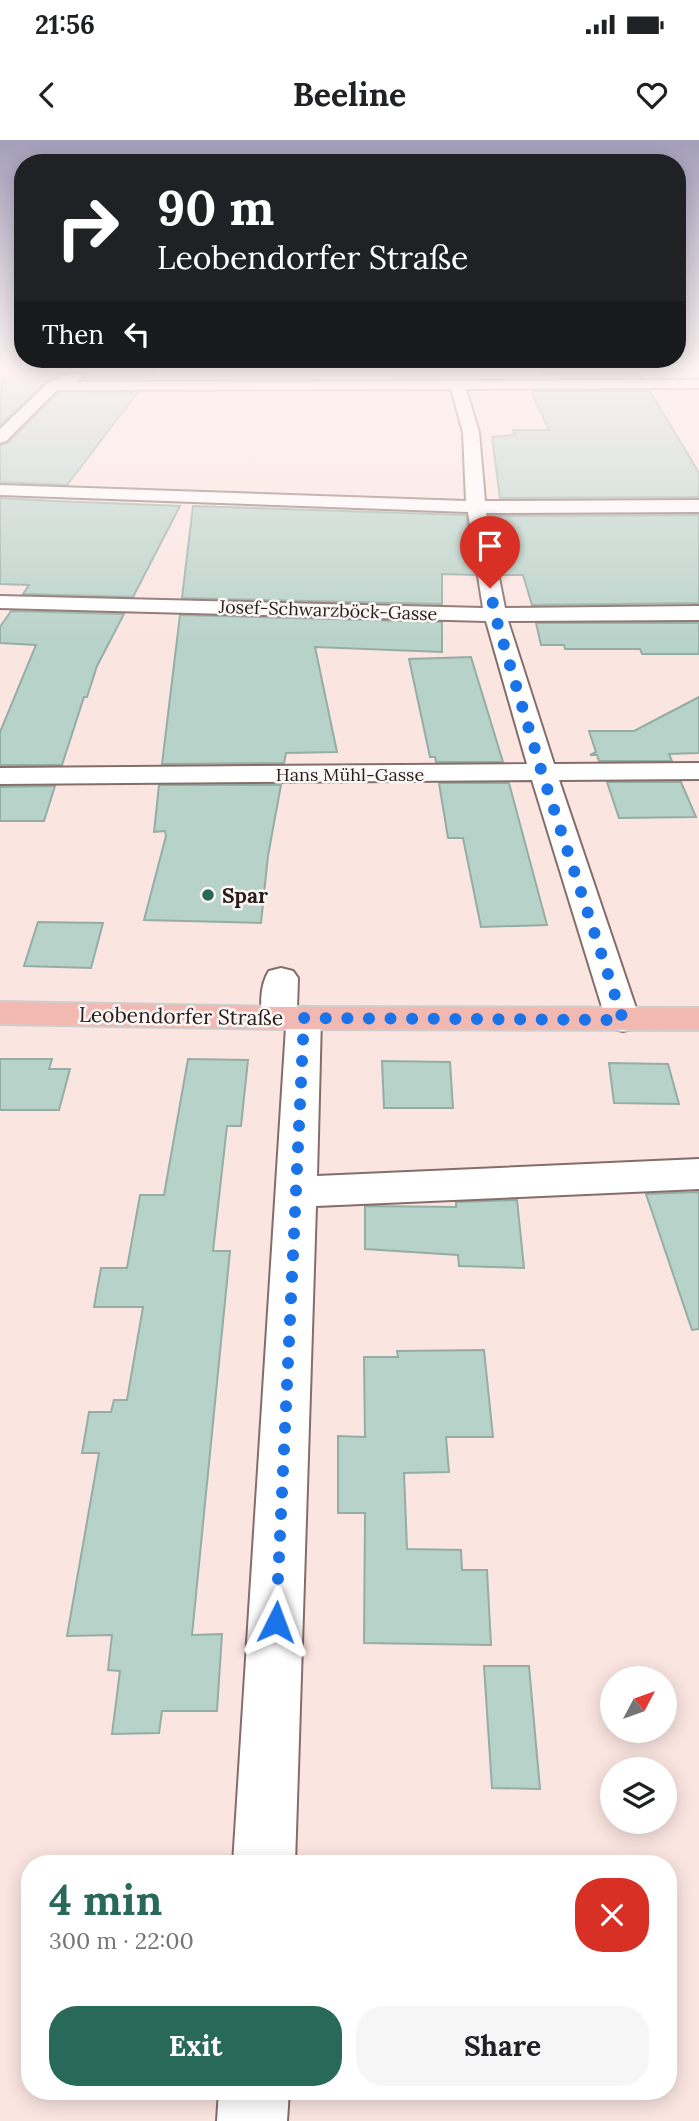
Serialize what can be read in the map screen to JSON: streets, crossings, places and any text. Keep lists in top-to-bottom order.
{
  "streets": {
    "main road": ["Leobendorfer Straße"],
    "street": ["Josef-Schwarzböck-Gasse", "Hans Mühl-Gasse"]
  },
  "places": ["Spar"],
  "north": "top right",
  "page": {
    "status": "21:56",
    "header": "Beeline",
    "turn": ["90 m", "Leobendorfer Straße"],
    "then": "Then",
    "heading": ["4 min", "300 m · 22:00"],
    "buttons": ["Exit", "Share"]
  }
}
